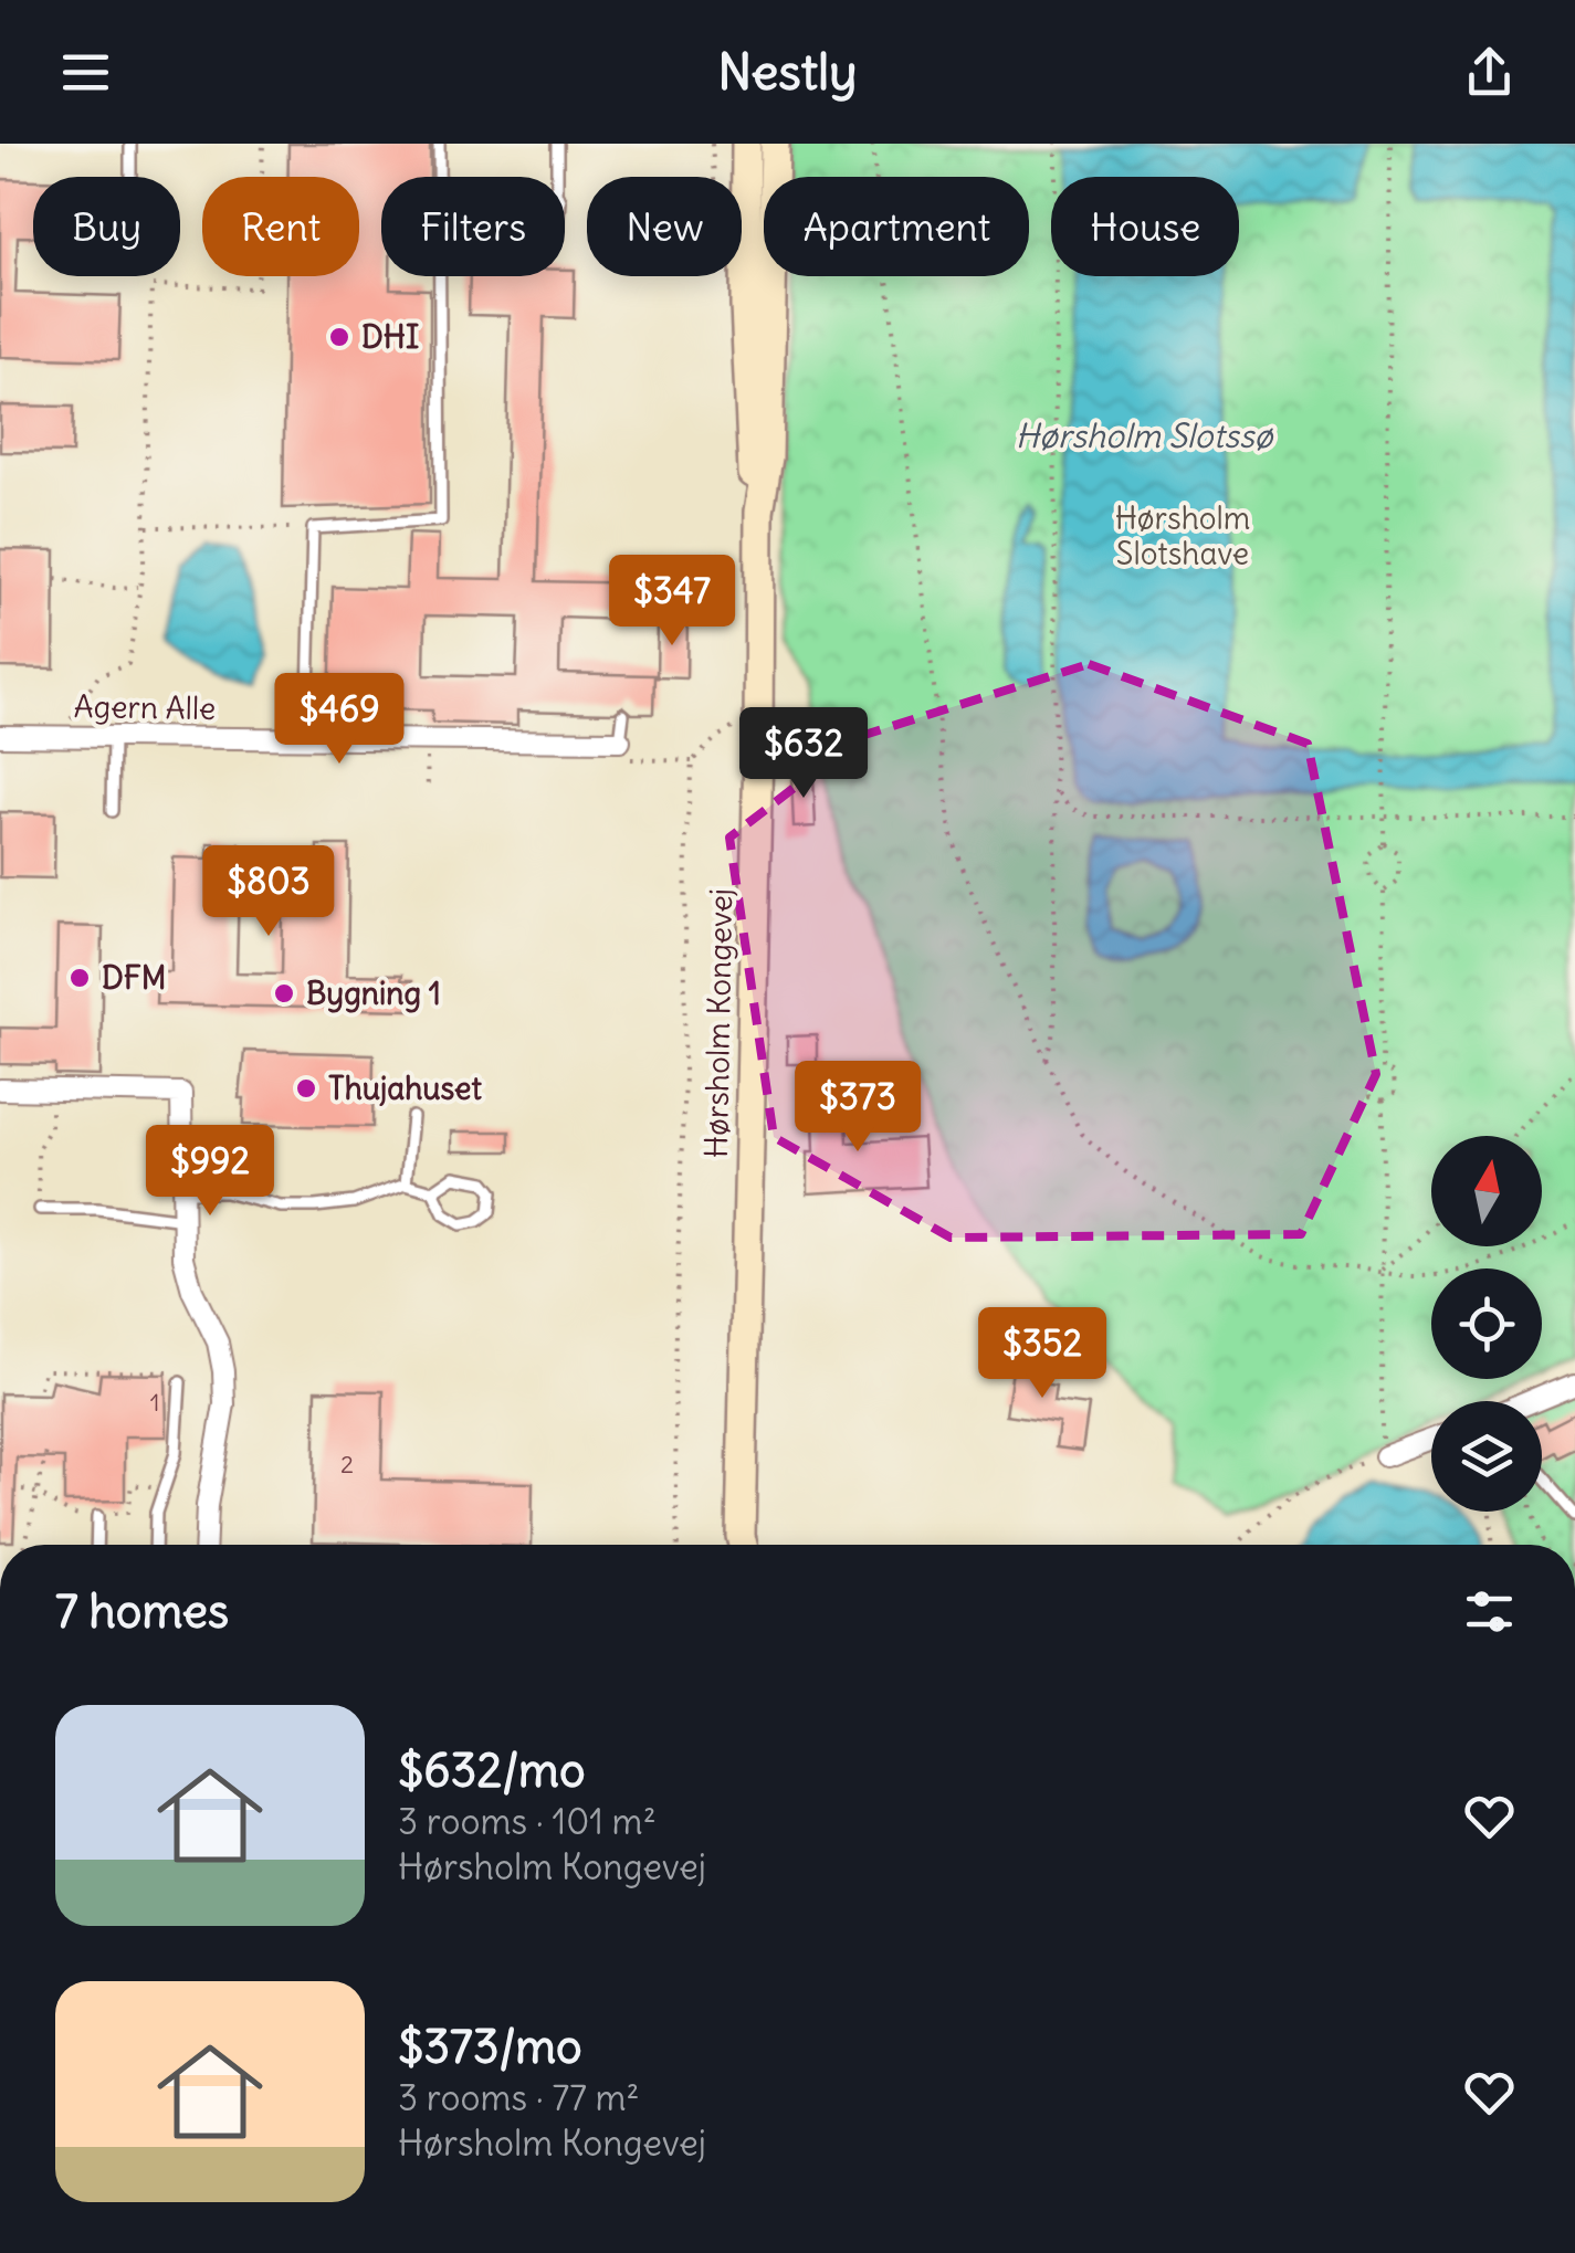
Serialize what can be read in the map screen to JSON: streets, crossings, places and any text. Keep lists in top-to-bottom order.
{
  "streets": {
    "main road": ["Hørsholm Kongevej"],
    "street": ["Agern Alle"]
  },
  "water": ["Hørsholm Slotssø"],
  "parks": ["Hørsholm Slotshave"],
  "places": [
    "DHI",
    "DFM",
    "Bygning 1",
    "Thujahuset"
  ],
  "house_numbers": ["1", "2"],
  "north": "top",
  "page": {
    "header": "Nestly",
    "chip": [
      "Buy",
      "Rent",
      "Filters",
      "New",
      "Apartment",
      "House"
    ],
    "price": [
      "$347",
      "$469",
      "$632",
      "$803",
      "$373",
      "$992",
      "$352"
    ],
    "heading": "7 homes",
    "list": [
      {
        "name": "$632/mo",
        "note": "3 rooms · 101 m² · Hørsholm Kongevej"
      },
      {
        "name": "$373/mo",
        "note": "3 rooms · 77 m² · Hørsholm Kongevej"
      }
    ]
  }
}
